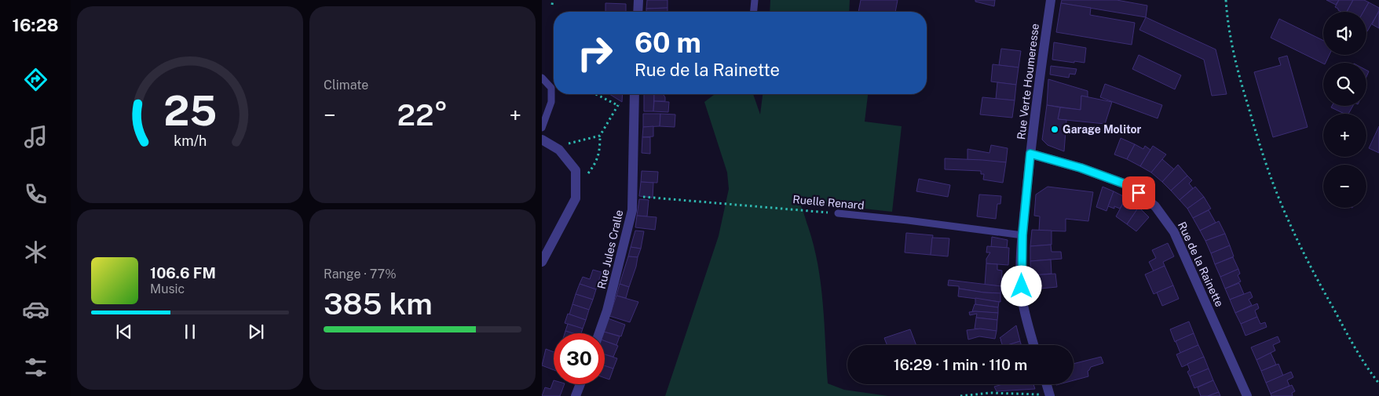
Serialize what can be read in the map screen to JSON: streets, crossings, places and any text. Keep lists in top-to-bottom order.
{
  "streets": {
    "street": ["Rue Verte Houmeresse", "Rue Jules Cralle", "Rue de la Rainette"],
    "lane": ["Ruelle Renard"]
  },
  "crossings": [
    ["Rue Verte Houmeresse", "Ruelle Renard"],
    ["Rue Verte Houmeresse", "Rue de la Rainette"],
    ["Ruelle Renard", "Rue Jules Cralle"]
  ],
  "places": ["Garage Molitor"],
  "page": {
    "tabs": "16:28",
    "tile": [
      "Climate",
      ["Range · 77%", "385 km"]
    ],
    "map_buttons": ["+", "−"],
    "turn": ["60 m", "Rue de la Rainette"],
    "heat": ["−", "22°", "+"],
    "song": ["106.6 FM", "Music"],
    "limit": "30",
    "trip": "16:29 · 1 min · 110 m",
    "gauge": ["25", "km/h"]
  }
}
